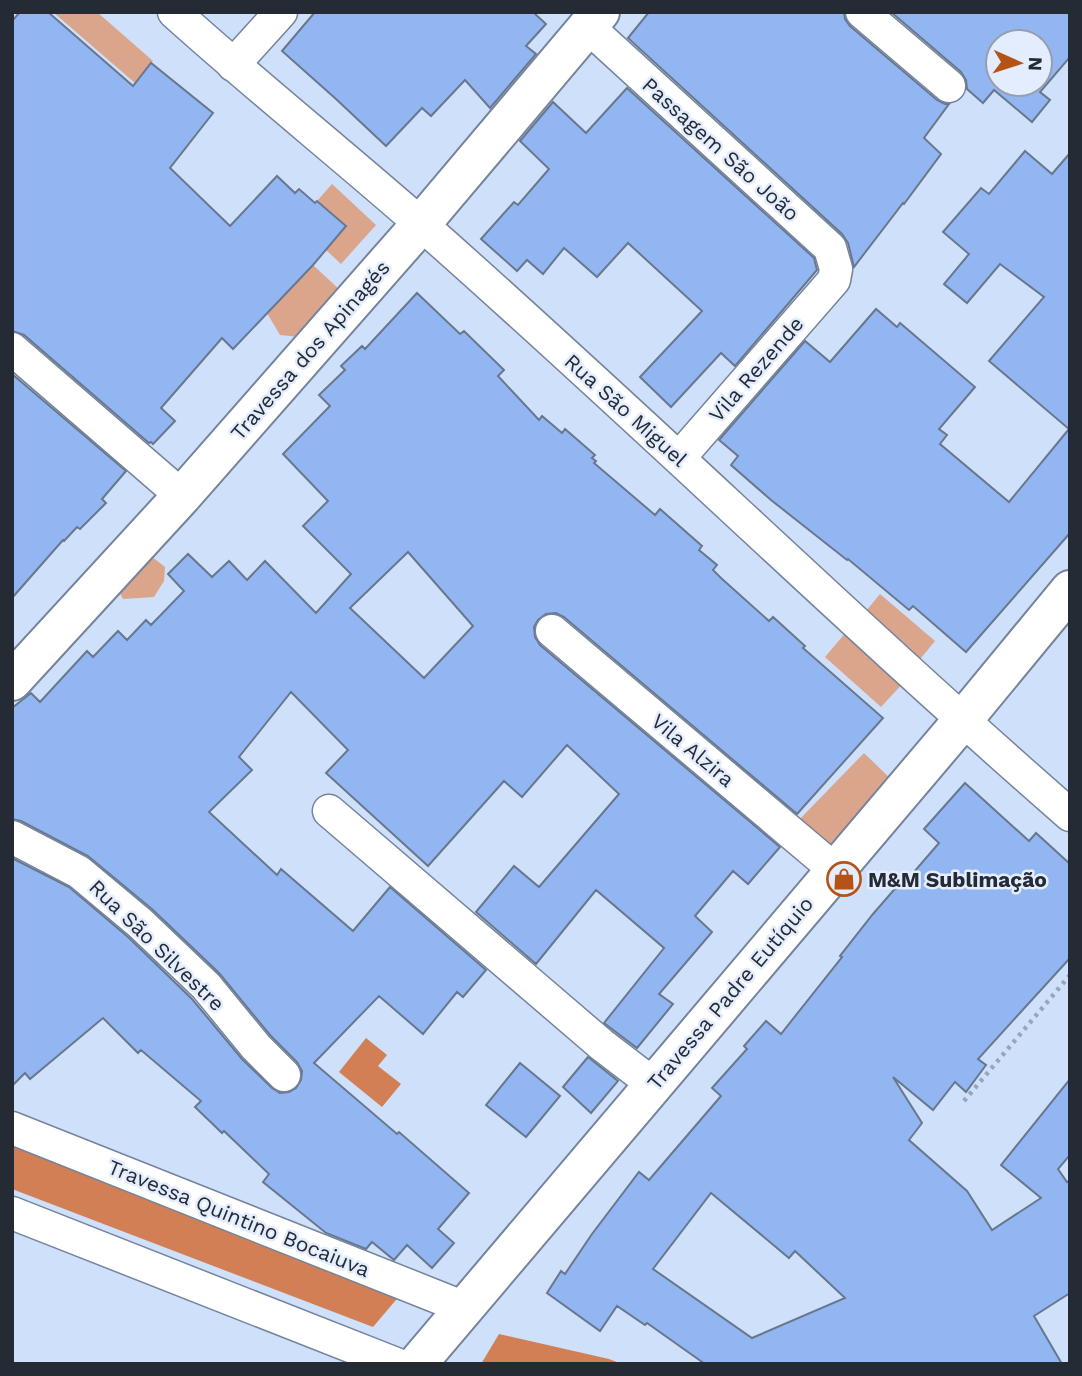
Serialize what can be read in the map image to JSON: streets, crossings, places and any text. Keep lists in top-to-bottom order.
{
  "streets": {
    "main road": ["Travessa dos Apinagés", "Travessa Padre Eutíquio"],
    "street": [
      "Passagem São João",
      "Vila Rezende",
      "Rua São Miguel",
      "Vila Alzira",
      "Rua São Silvestre",
      "Travessa Quintino Bocaiuva"
    ]
  },
  "crossings": [
    ["Passagem São João", "Travessa dos Apinagés"],
    ["Passagem São João", "Vila Rezende"],
    ["Travessa dos Apinagés", "Rua São Miguel"],
    ["Vila Rezende", "Rua São Miguel"],
    ["Rua São Miguel", "Travessa Padre Eutíquio"],
    ["Vila Alzira", "Travessa Padre Eutíquio"],
    ["Travessa Padre Eutíquio", "Travessa Quintino Bocaiuva"]
  ],
  "places": {
    "shop": ["M&M Sublimação"]
  },
  "north": "right"
}
